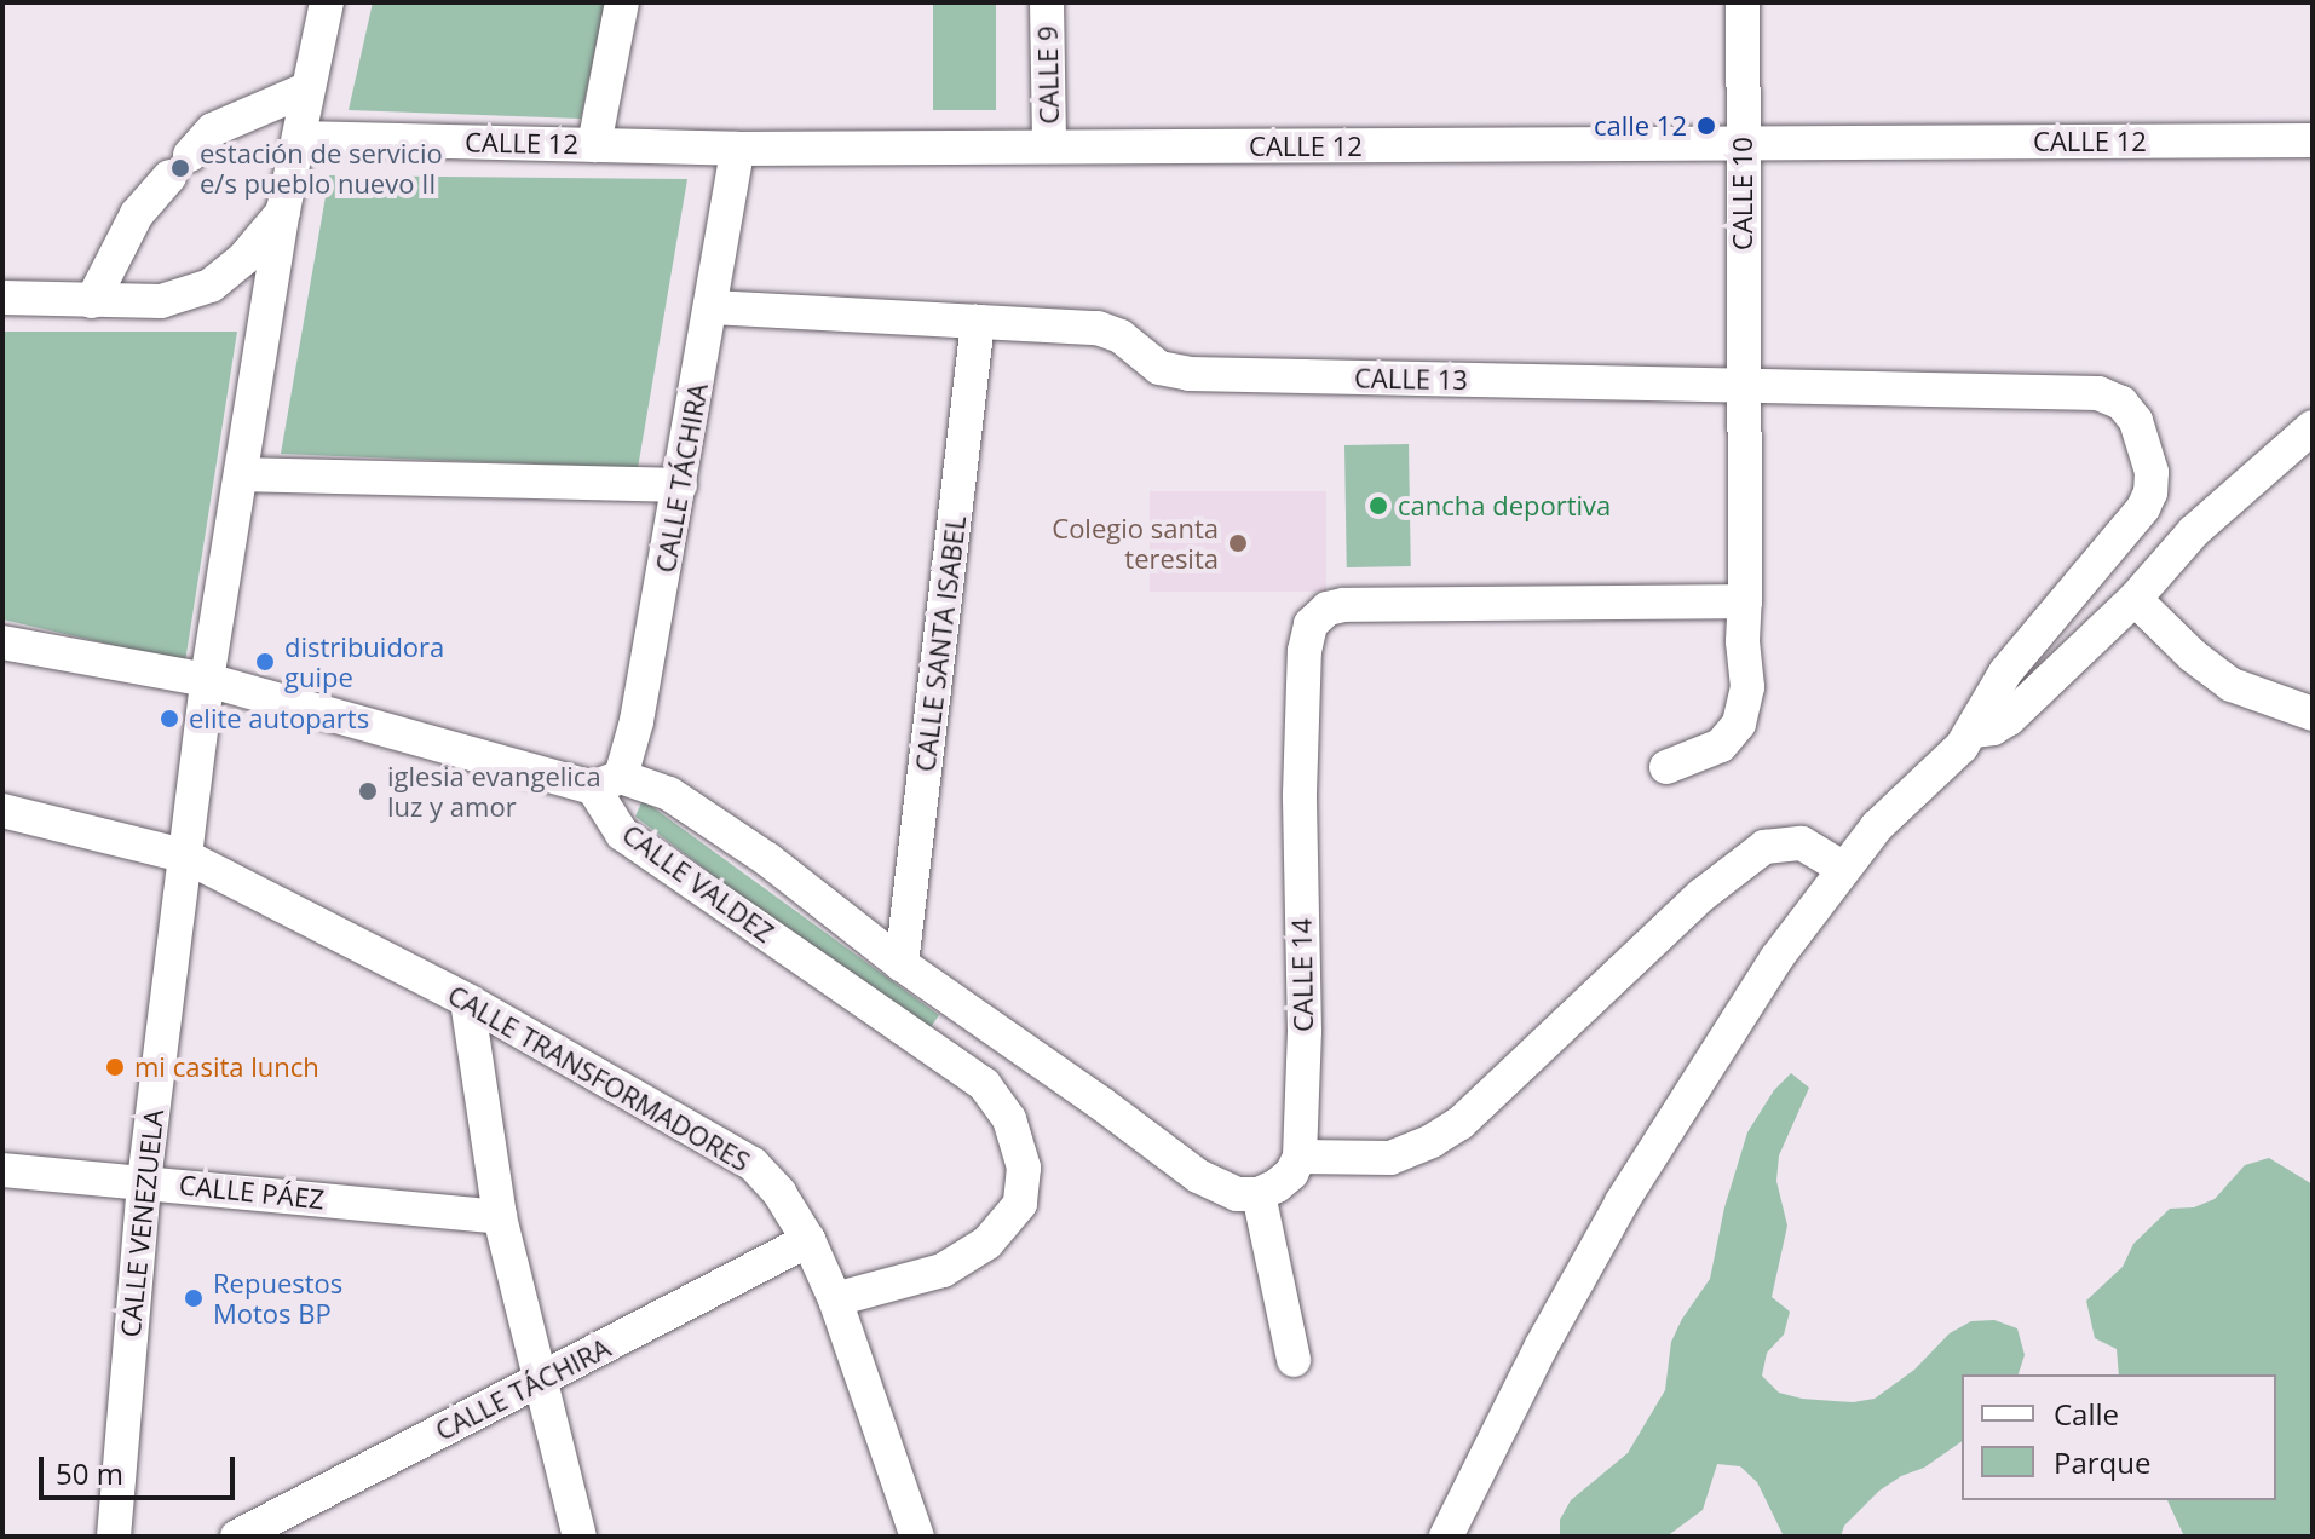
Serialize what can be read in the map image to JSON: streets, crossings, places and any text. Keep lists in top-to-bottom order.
{
  "streets": {
    "street": [
      "CALLE 9",
      "CALLE 12",
      "CALLE 10",
      "CALLE 13",
      "CALLE TÁCHIRA",
      "CALLE SANTA ISABEL",
      "CALLE VALDEZ",
      "CALLE 14",
      "CALLE TRANSFORMADORES",
      "CALLE PÁEZ",
      "CALLE VENEZUELA"
    ]
  },
  "crossings": [
    ["CALLE 9", "CALLE 12"],
    ["CALLE 12", "CALLE 10"],
    ["CALLE 12", "CALLE TÁCHIRA"],
    ["CALLE 12", "CALLE VENEZUELA"],
    ["CALLE 10", "CALLE 13"],
    ["CALLE 13", "CALLE TÁCHIRA"],
    ["CALLE 13", "CALLE SANTA ISABEL"],
    ["CALLE TÁCHIRA", "CALLE VALDEZ"],
    ["CALLE TÁCHIRA", "CALLE TRANSFORMADORES"],
    ["CALLE VALDEZ", "CALLE TRANSFORMADORES"],
    ["CALLE TRANSFORMADORES", "CALLE VENEZUELA"],
    ["CALLE PÁEZ", "CALLE VENEZUELA"]
  ],
  "places": [
    "calle 12",
    "estación de servicio e/s pueblo nuevo II",
    "cancha deportiva",
    "Colegio santa teresita",
    "distribuidora guipe",
    "elite autoparts",
    "iglesia evangelica luz y amor",
    "mi casita lunch",
    "Repuestos Motos BP"
  ],
  "legend": ["Calle", "Parque"],
  "scale_bar": "50 m"
}
